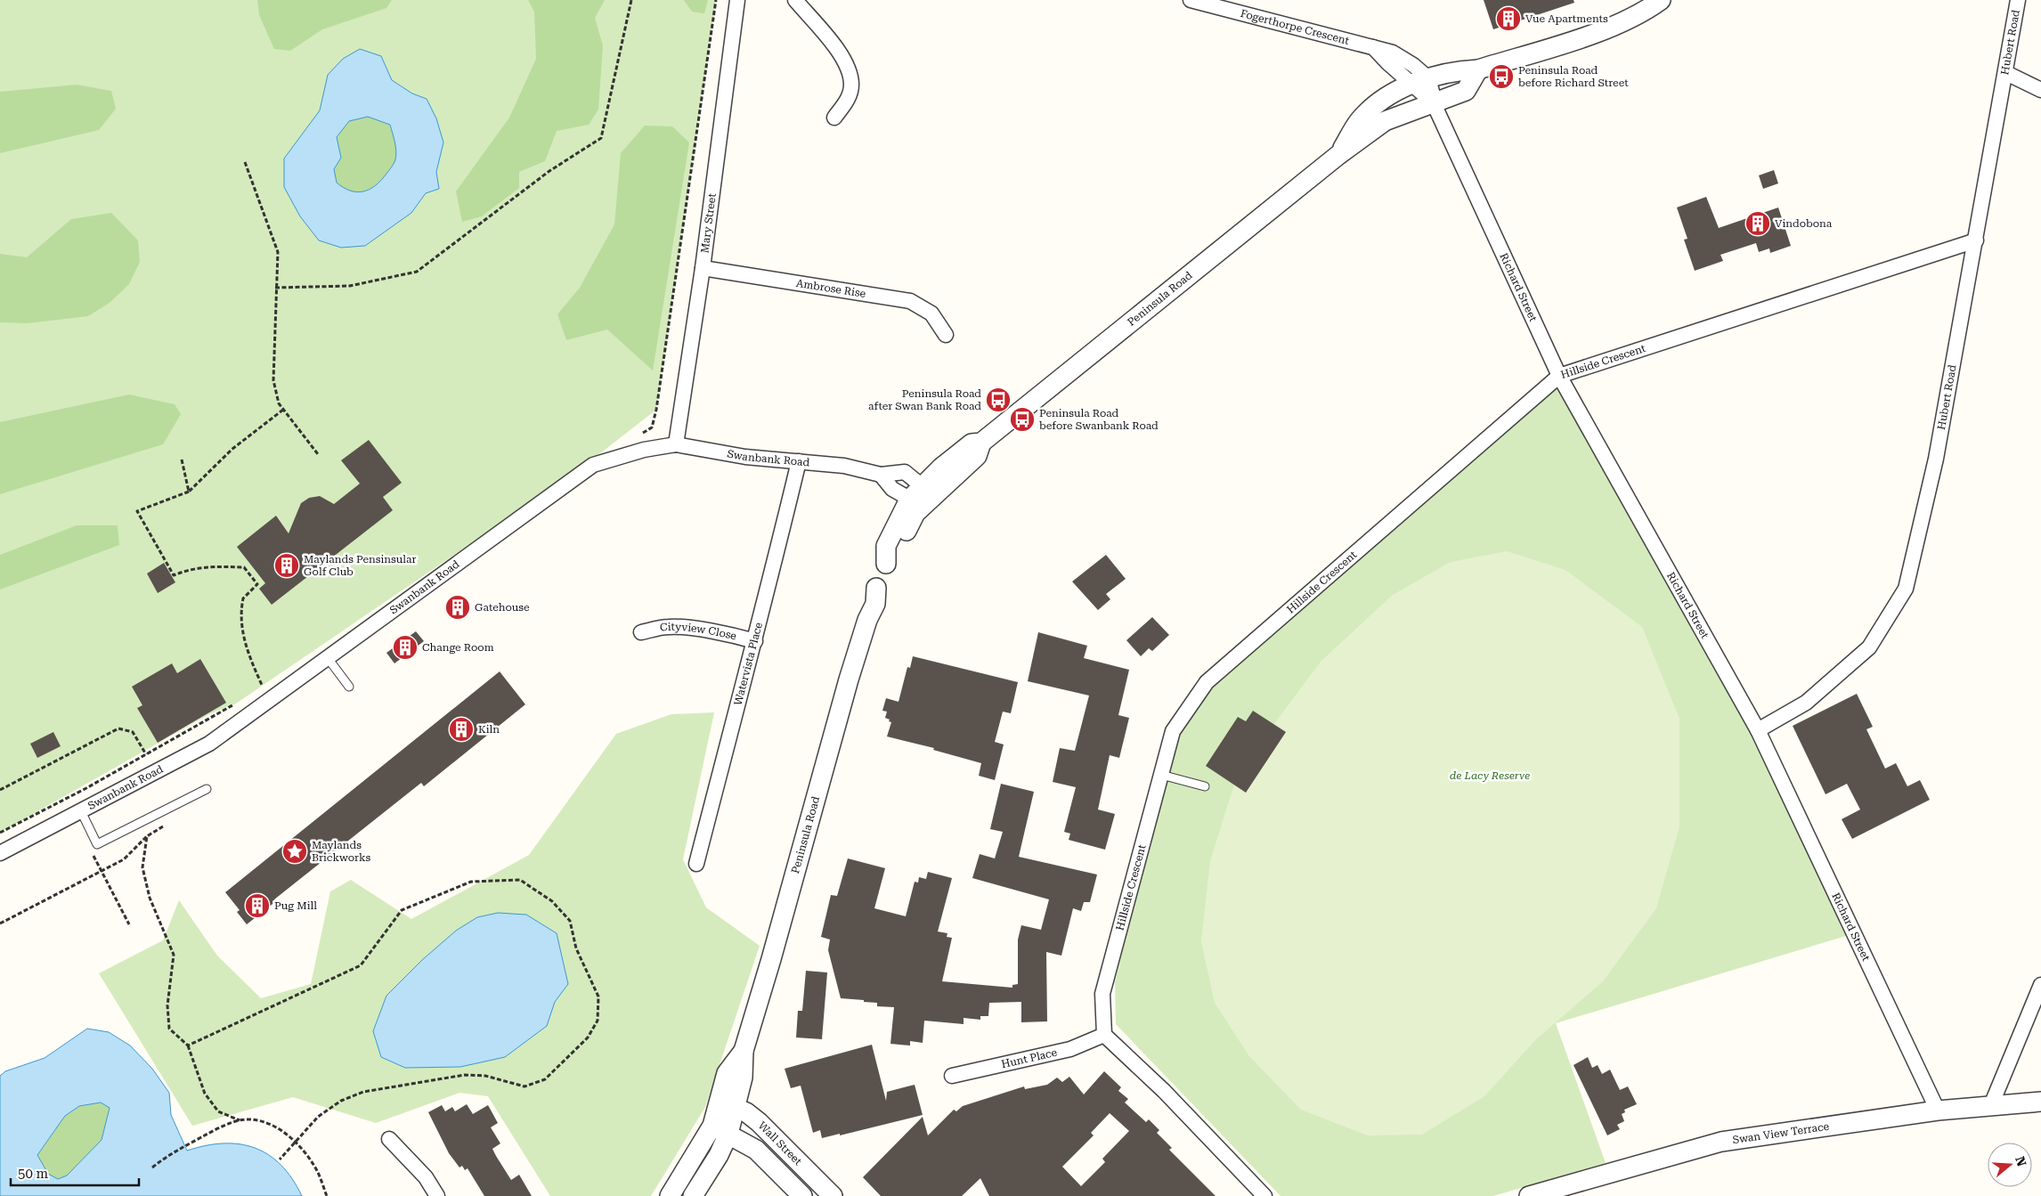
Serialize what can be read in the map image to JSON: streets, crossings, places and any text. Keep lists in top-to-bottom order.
{
  "streets": {
    "street": [
      "Fogerthorpe Crescent",
      "Hubert Road",
      "Mary Street",
      "Richard Street",
      "Ambrose Rise",
      "Peninsula Road",
      "Hillside Crescent",
      "Swanbank Road",
      "Cityview Close",
      "Watervista Place",
      "Hunt Place",
      "Swan View Terrace",
      "Wall Street"
    ]
  },
  "crossings": [
    ["Fogerthorpe Crescent", "Peninsula Road"],
    ["Hubert Road", "Richard Street"],
    ["Hubert Road", "Hillside Crescent"],
    ["Mary Street", "Ambrose Rise"],
    ["Mary Street", "Swanbank Road"],
    ["Richard Street", "Peninsula Road"],
    ["Richard Street", "Hillside Crescent"],
    ["Richard Street", "Swan View Terrace"],
    ["Peninsula Road", "Swanbank Road"],
    ["Peninsula Road", "Wall Street"],
    ["Hillside Crescent", "Hunt Place"],
    ["Swanbank Road", "Watervista Place"],
    ["Cityview Close", "Watervista Place"]
  ],
  "parks": ["de Lacy Reserve"],
  "places": {
    "building": [
      "Vue Apartments",
      "Vindobona",
      "Maylands Pensinsular Golf Club",
      "Gatehouse",
      "Change Room",
      "Kiln",
      "Pug Mill"
    ],
    "bus stop": ["Peninsula Road before Richard Street", "Peninsula Road after Swan Bank Road", "Peninsula Road before Swanbank Road"],
    "place": ["Maylands Brickworks"]
  },
  "scale_bar": "50 m",
  "north": "right"
}
